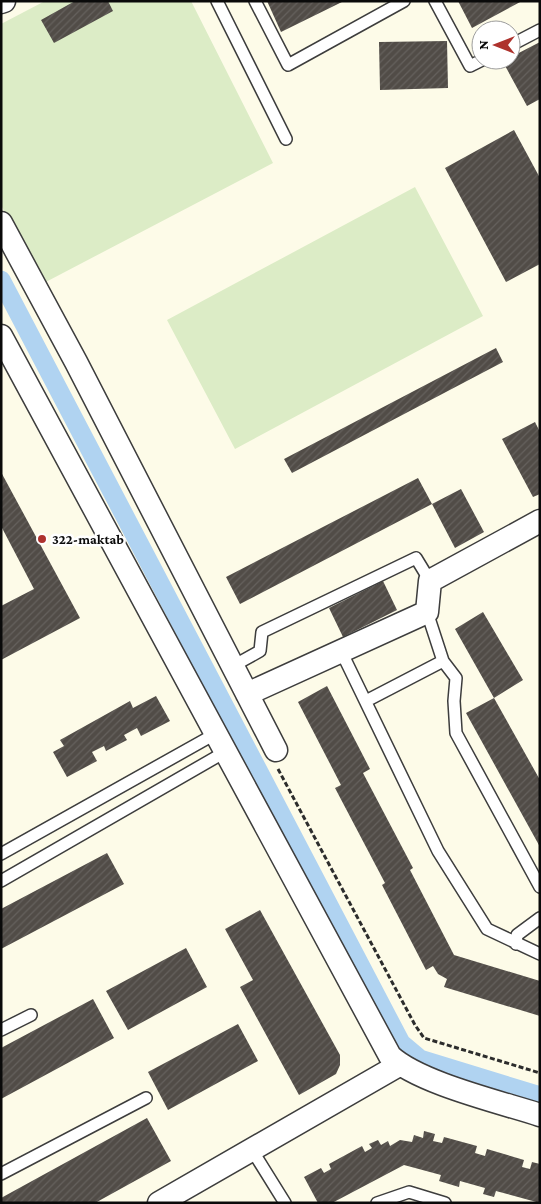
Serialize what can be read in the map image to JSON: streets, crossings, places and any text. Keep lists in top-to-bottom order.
{
  "places": ["322-maktab"],
  "north": "left"
}
